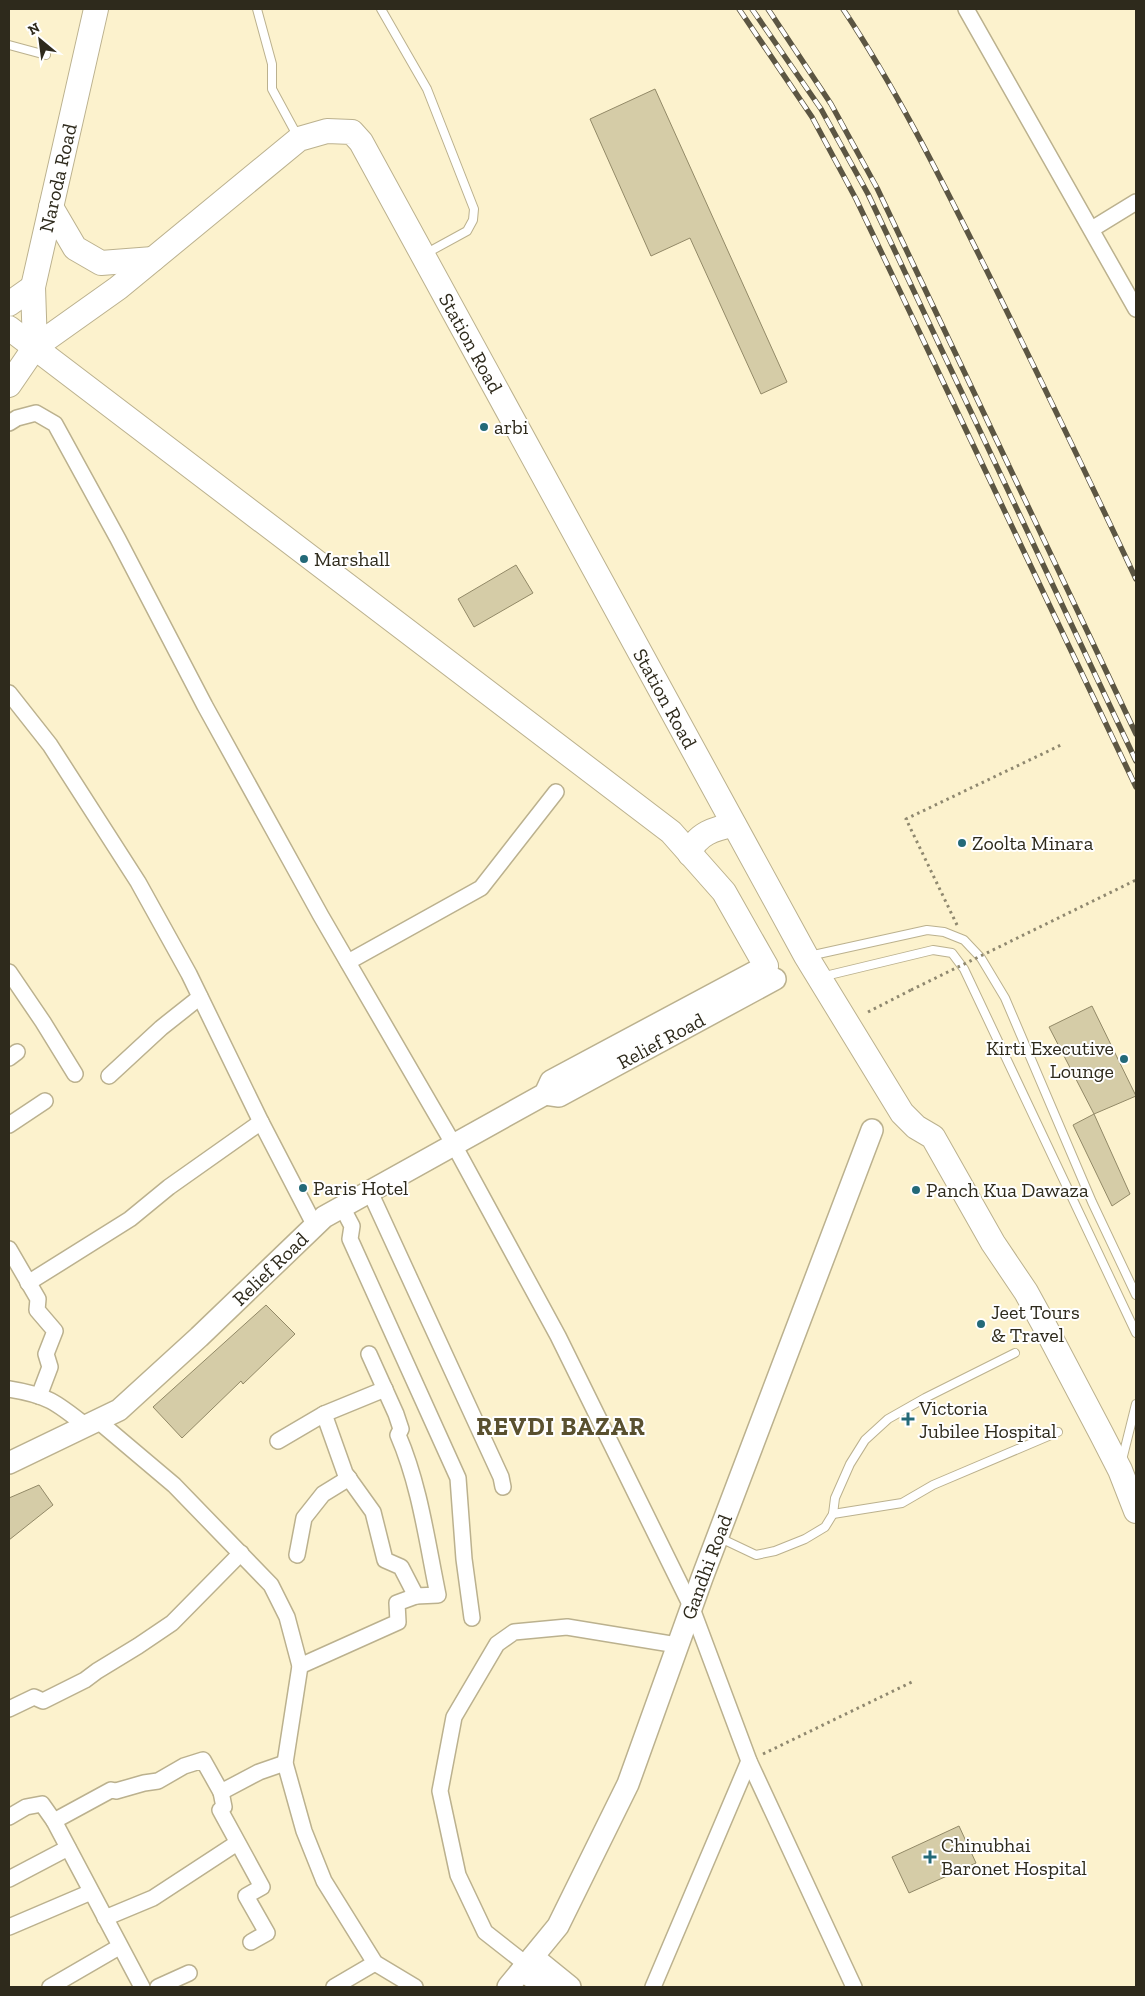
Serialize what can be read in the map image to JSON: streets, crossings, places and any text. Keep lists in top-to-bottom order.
{
  "streets": {
    "main road": [
      "Naroda Road",
      "Station Road",
      "Relief Road",
      "Gandhi Road"
    ]
  },
  "crossings": [
    ["Naroda Road", "Station Road"]
  ],
  "districts": ["REVDI BAZAR"],
  "places": {
    "other": [
      "arbi",
      "Marshall",
      "Zoolta Minara",
      "Kirti Executive Lounge",
      "Paris Hotel",
      "Panch Kua Dawaza",
      "Jeet Tours & Travel"
    ],
    "health": ["Victoria Jubilee Hospital", "Chinubhai Baronet Hospital"]
  },
  "north": "top left"
}
